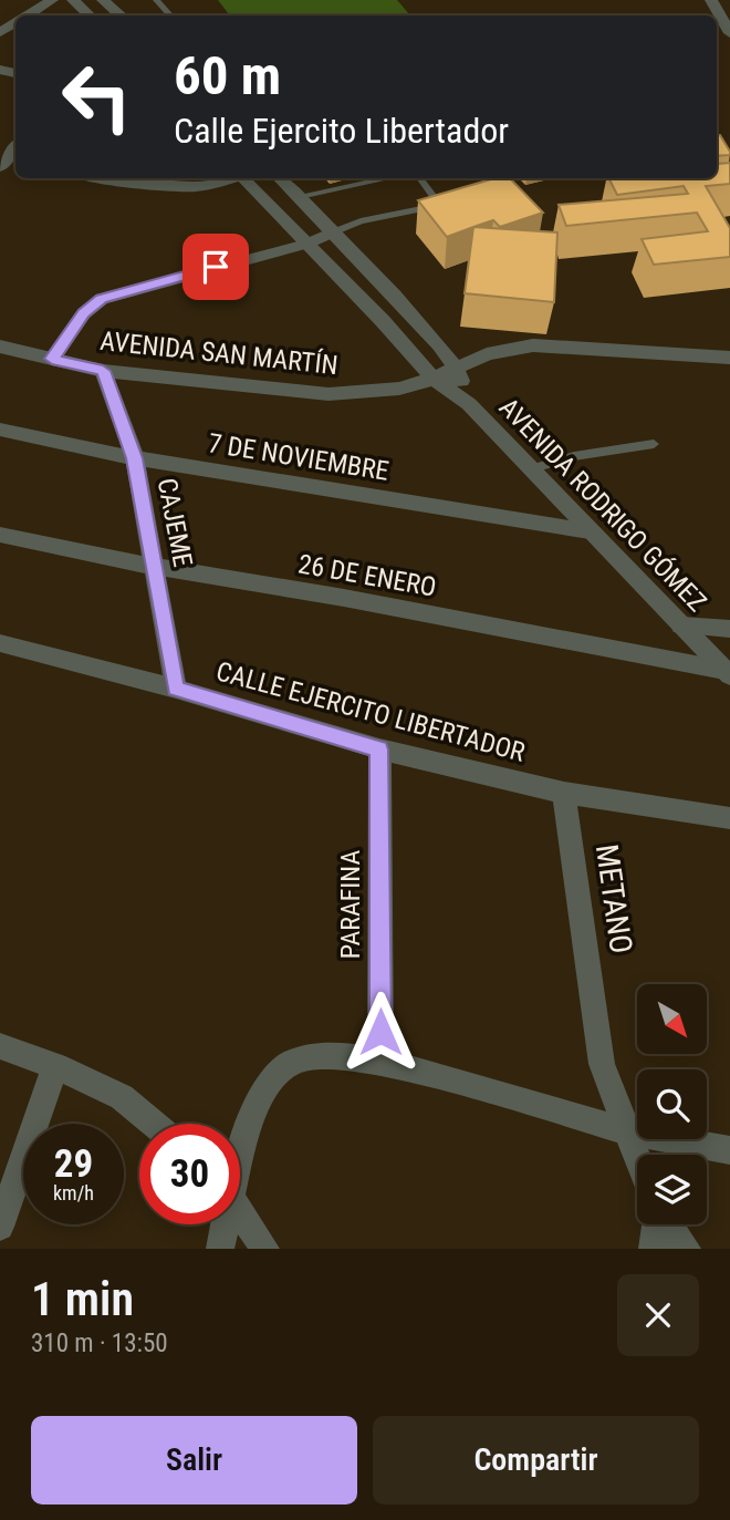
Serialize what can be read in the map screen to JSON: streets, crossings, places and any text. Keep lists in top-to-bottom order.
{
  "streets": {
    "street": [
      "AVENIDA SAN MARTÍN",
      "7 DE NOVIEMBRE",
      "AVENIDA RODRIGO GÓMEZ",
      "CAJEME",
      "26 DE ENERO",
      "CALLE EJERCITO LIBERTADOR",
      "METANO",
      "PARAFINA"
    ]
  },
  "crossings": [
    ["AVENIDA SAN MARTÍN", "AVENIDA RODRIGO GÓMEZ"],
    ["AVENIDA SAN MARTÍN", "CAJEME"],
    ["7 DE NOVIEMBRE", "AVENIDA RODRIGO GÓMEZ"],
    ["7 DE NOVIEMBRE", "CAJEME"],
    ["AVENIDA RODRIGO GÓMEZ", "26 DE ENERO"],
    ["CAJEME", "26 DE ENERO"],
    ["CAJEME", "CALLE EJERCITO LIBERTADOR"],
    ["CALLE EJERCITO LIBERTADOR", "METANO"],
    ["CALLE EJERCITO LIBERTADOR", "PARAFINA"]
  ],
  "north": "bottom right",
  "page": {
    "turn": ["60 m", "Calle Ejercito Libertador"],
    "speed": "29 km/h",
    "limit": "30",
    "heading": ["1 min", "310 m · 13:50"],
    "buttons": ["Salir", "Compartir"]
  }
}
